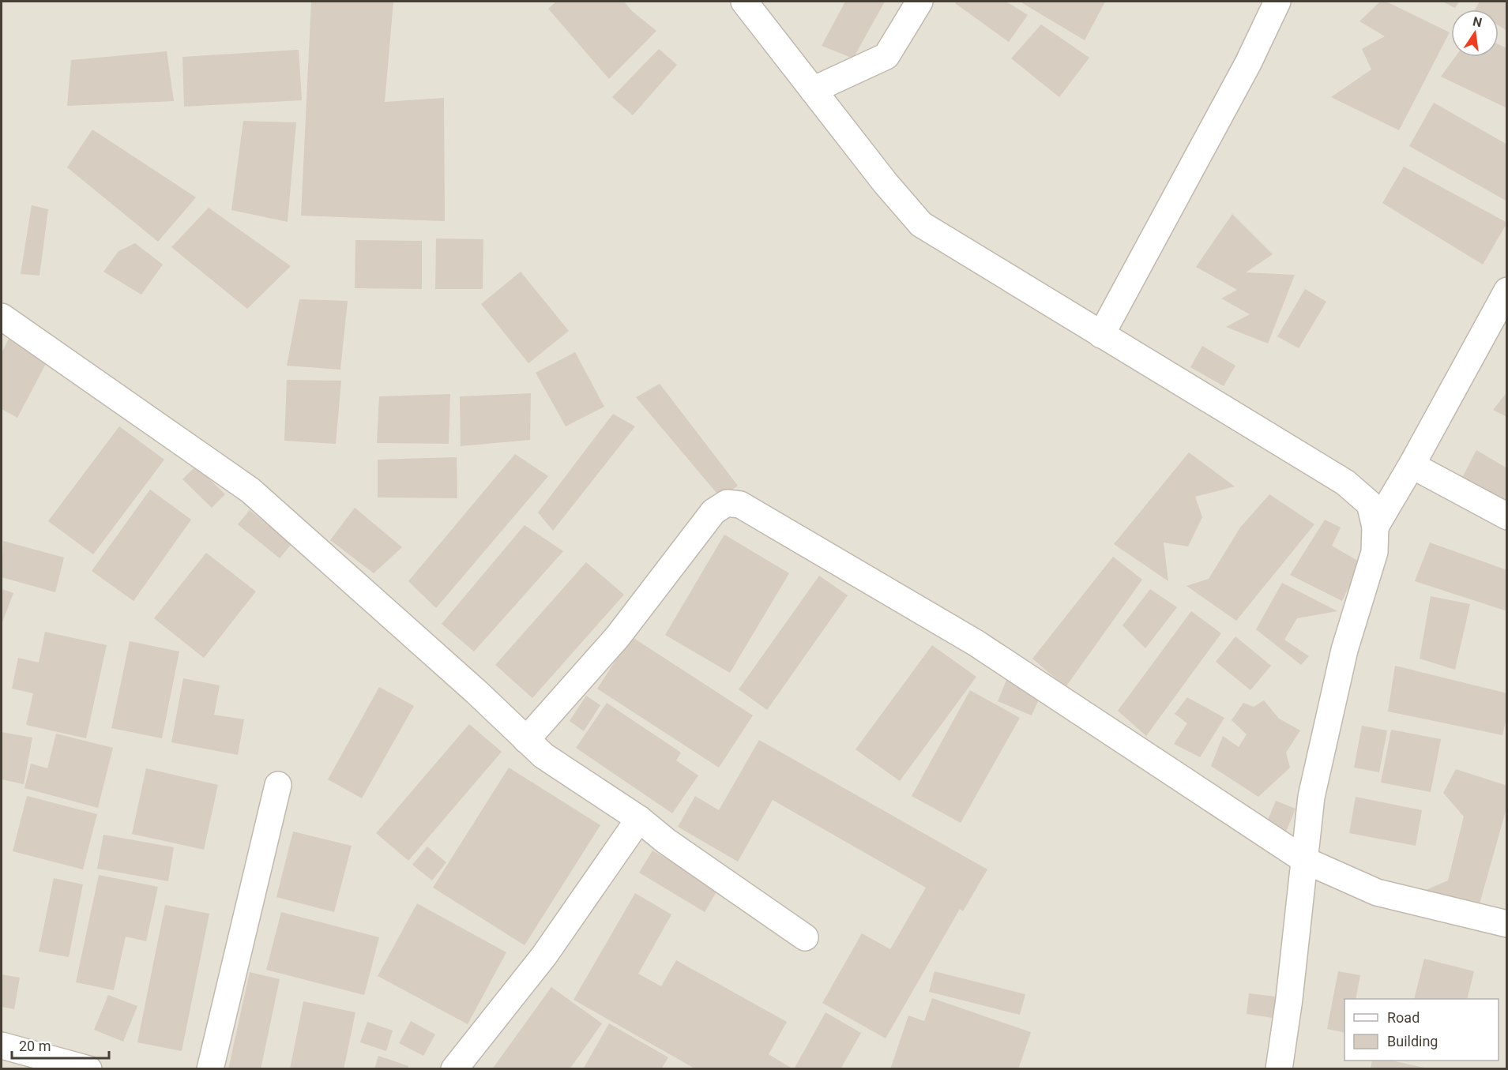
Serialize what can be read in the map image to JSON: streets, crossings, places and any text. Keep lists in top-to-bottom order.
{
  "legend": ["Road", "Building"],
  "scale_bar": "20 m",
  "north": "top"
}
